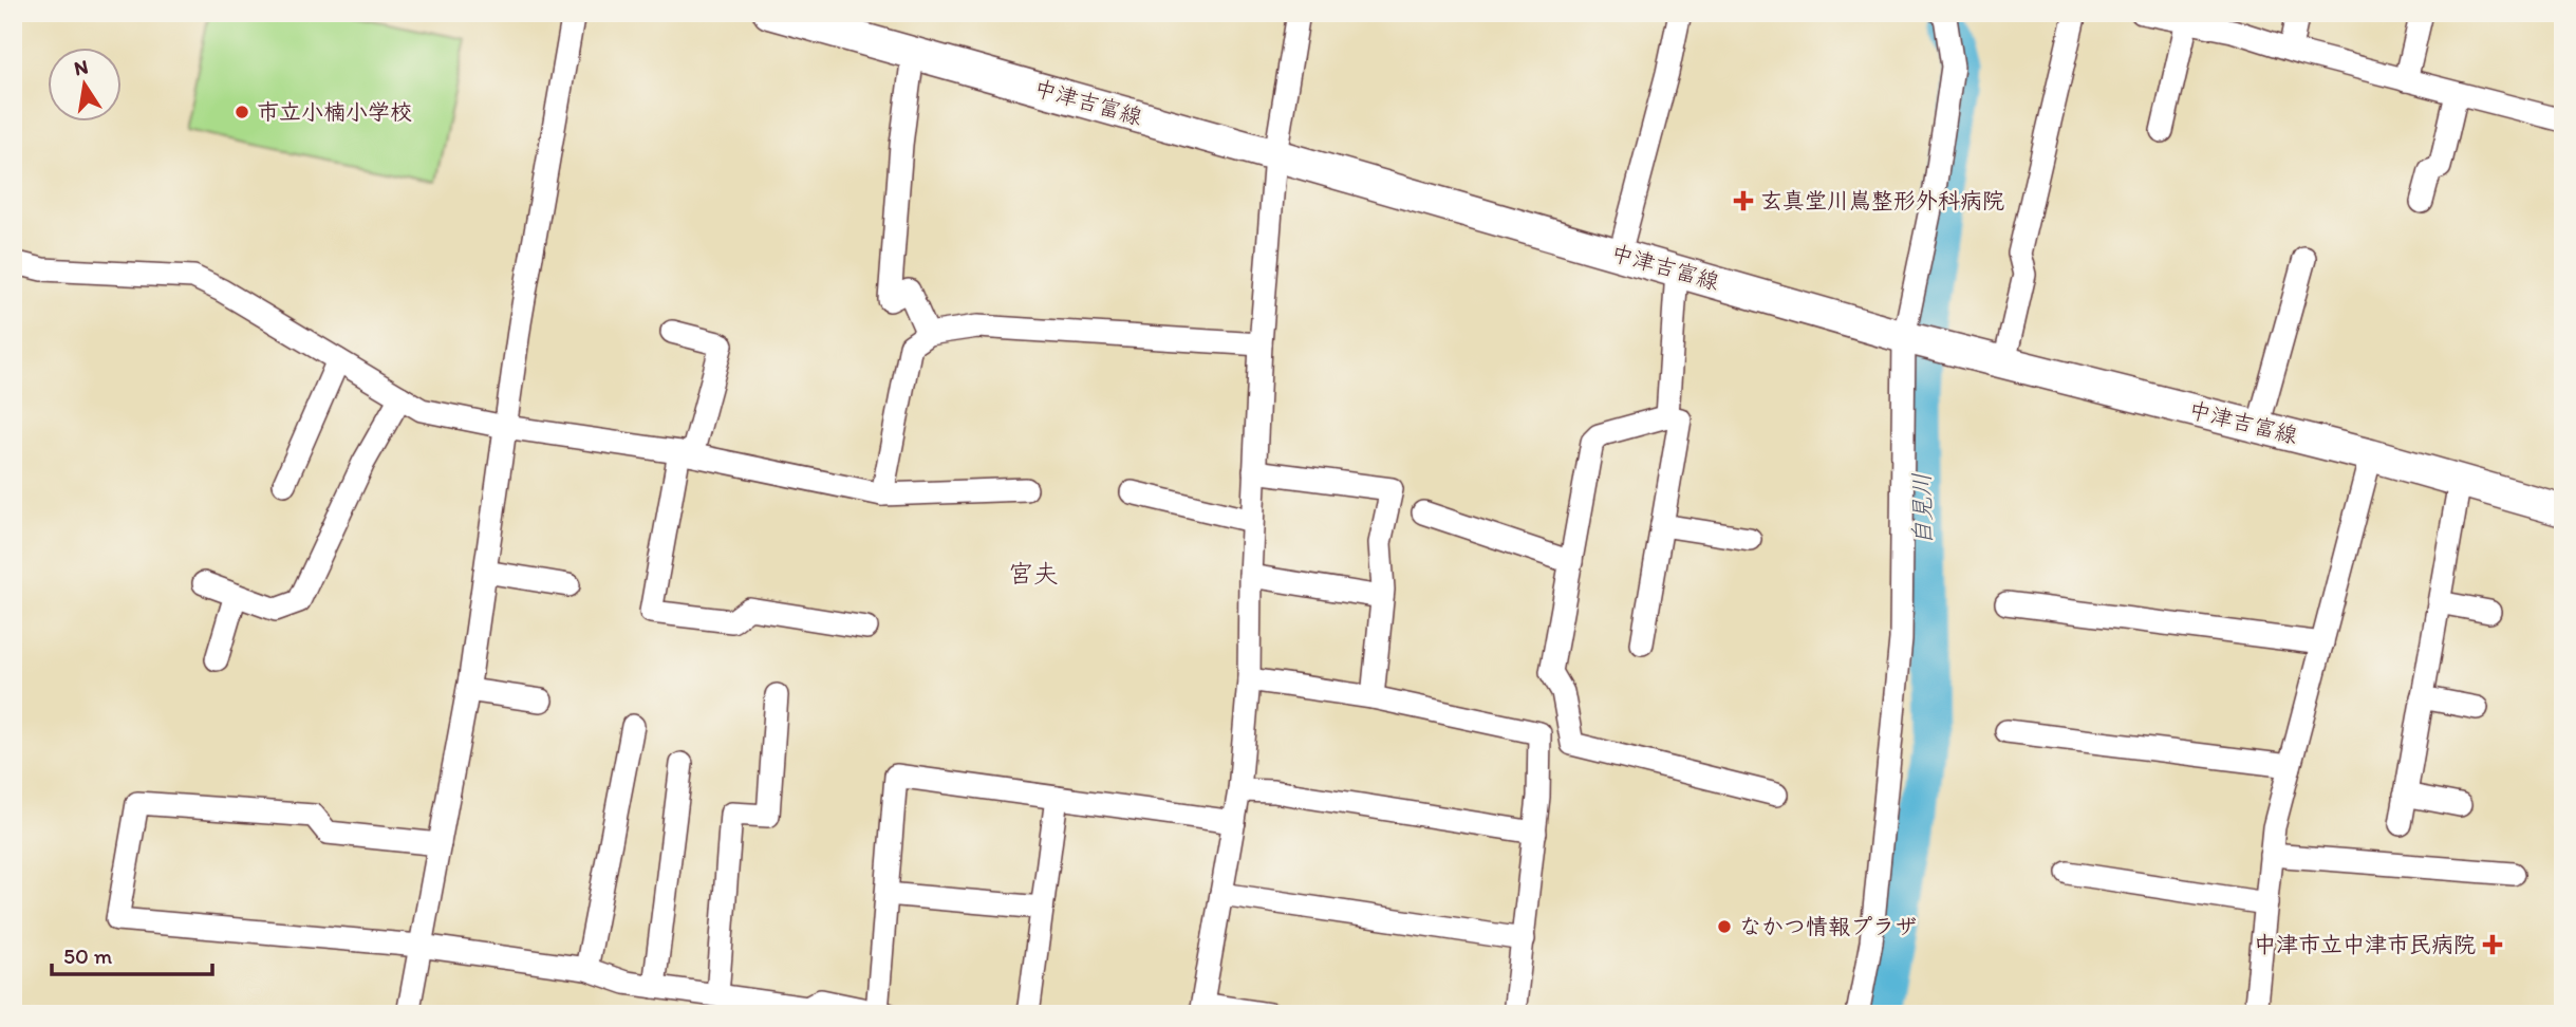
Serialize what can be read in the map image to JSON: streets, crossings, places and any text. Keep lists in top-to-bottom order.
{
  "streets": {
    "main road": ["中津吉富線"]
  },
  "districts": ["宮夫"],
  "water": ["自見川"],
  "places": {
    "other": ["市立小楠小学校", "なかつ情報プラザ"],
    "health": ["玄真堂川嶌整形外科病院", "中津市立中津市民病院"]
  },
  "scale_bar": "50 m",
  "north": "top"
}
